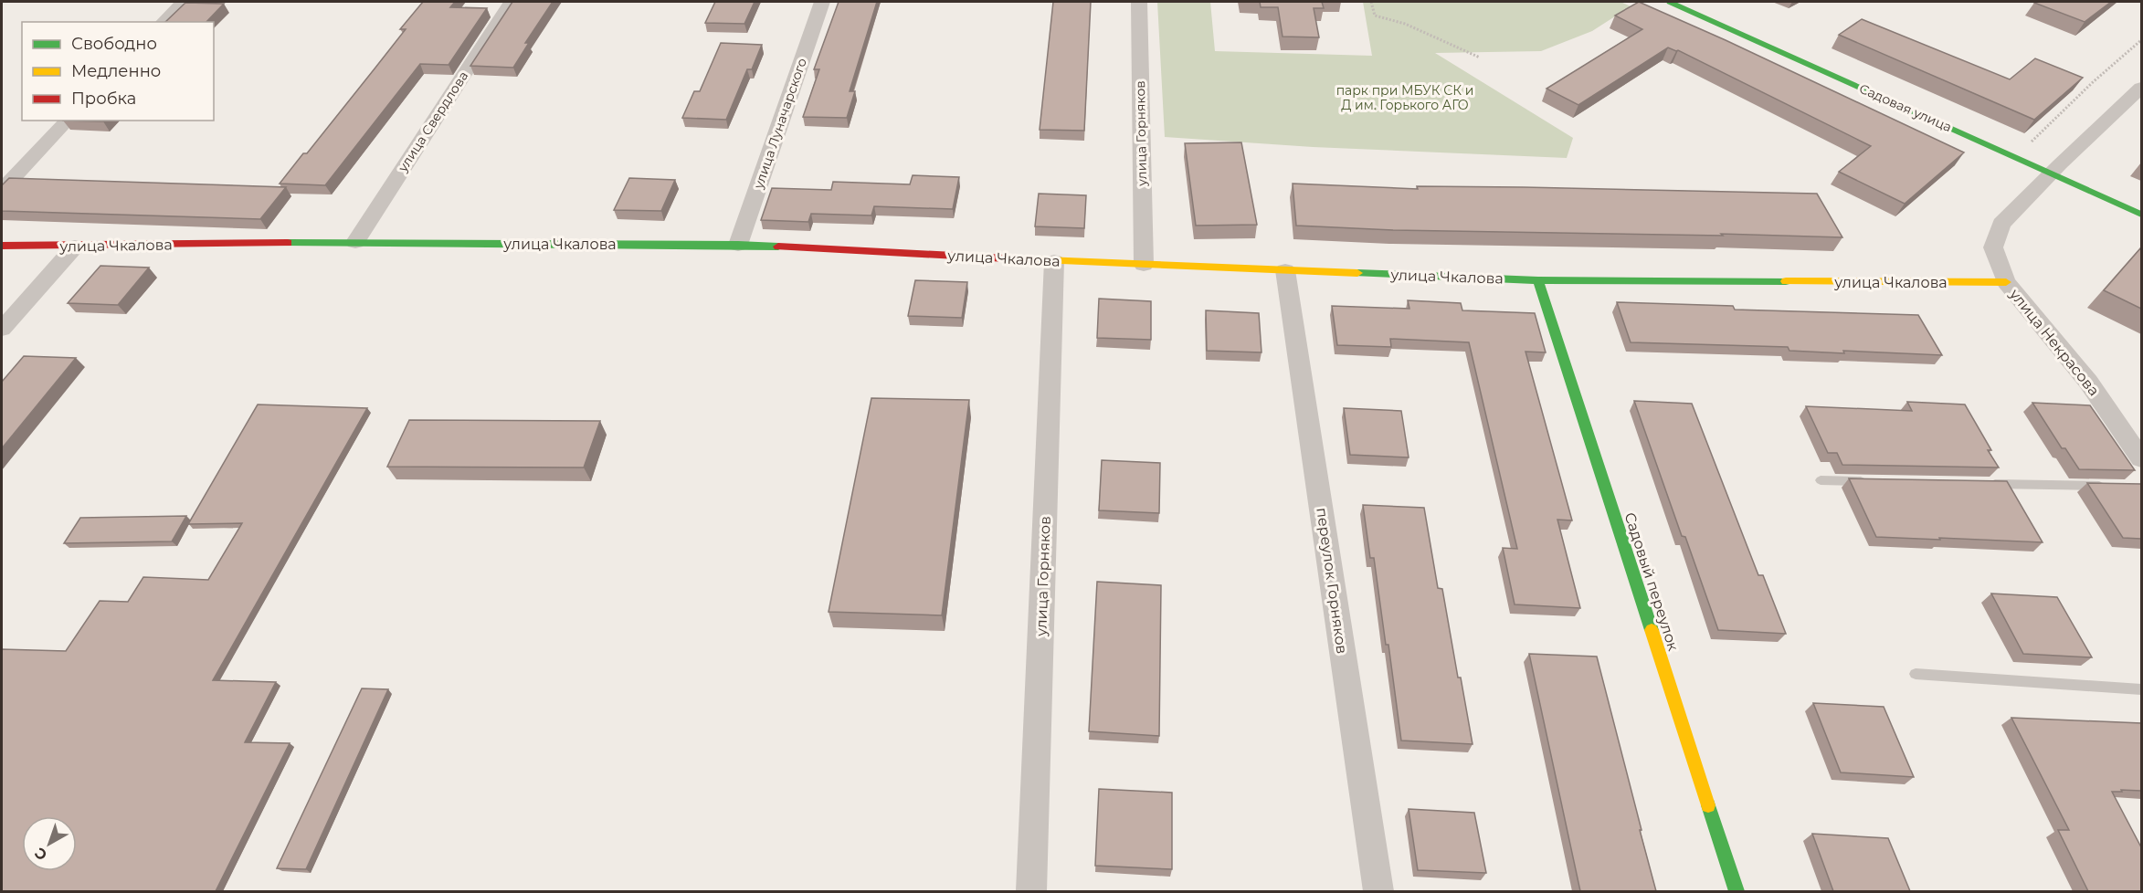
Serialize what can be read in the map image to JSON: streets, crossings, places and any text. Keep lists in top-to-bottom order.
{
  "streets": {
    "street": [
      "Садовая улица",
      "улица Свердлова",
      "улица Луначарского",
      "улица Горняков",
      "улица Чкалова",
      "улица Некрасова",
      "переулок Горняков",
      "Садовый переулок"
    ]
  },
  "crossings": [
    ["Садовая улица", "улица Некрасова"],
    ["улица Свердлова", "улица Чкалова"],
    ["улица Луначарского", "улица Чкалова"],
    ["улица Горняков", "улица Чкалова"],
    ["улица Чкалова", "улица Некрасова"],
    ["улица Чкалова", "переулок Горняков"],
    ["улица Чкалова", "Садовый переулок"]
  ],
  "parks": ["парк при МБУК СК и Д им. Горького АГО"],
  "legend": ["Свободно", "Медленно", "Пробка"],
  "north": "bottom left"
}
